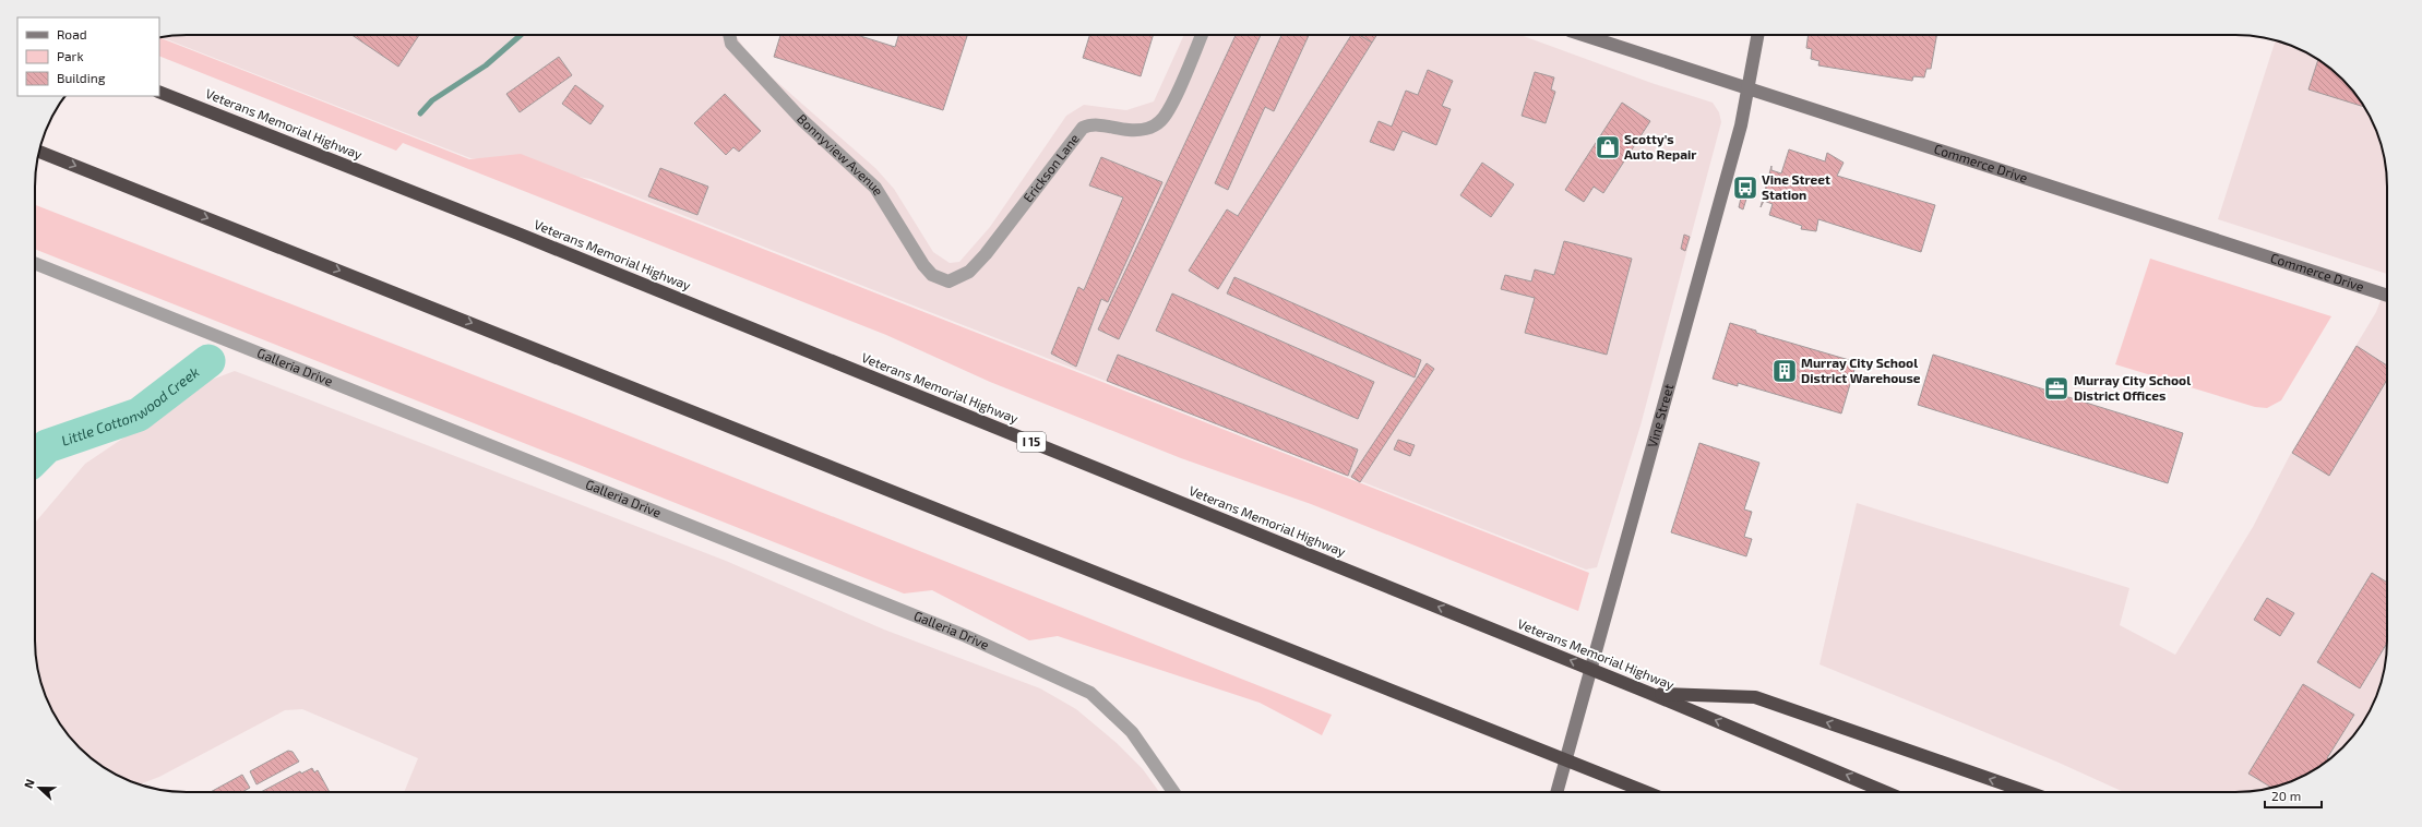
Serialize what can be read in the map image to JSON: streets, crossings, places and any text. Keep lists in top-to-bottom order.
{
  "streets": {
    "highway": ["Veterans Memorial Highway", "I 15"],
    "street": [
      "Bonnyview Avenue",
      "Commerce Drive",
      "Erickson Lane",
      "Galleria Drive",
      "Vine Street"
    ]
  },
  "crossings": [
    ["Bonnyview Avenue", "Erickson Lane"],
    ["Commerce Drive", "Vine Street"]
  ],
  "water": ["Little Cottonwood Creek"],
  "places": {
    "shop": ["Scotty’s Auto Repair"],
    "bus stop": ["Vine Street Station"],
    "building": ["Murray City School District Warehouse"],
    "office": ["Murray City School District Offices"]
  },
  "legend": ["Road", "Park", "Building"],
  "scale_bar": "20 m",
  "north": "left"
}
